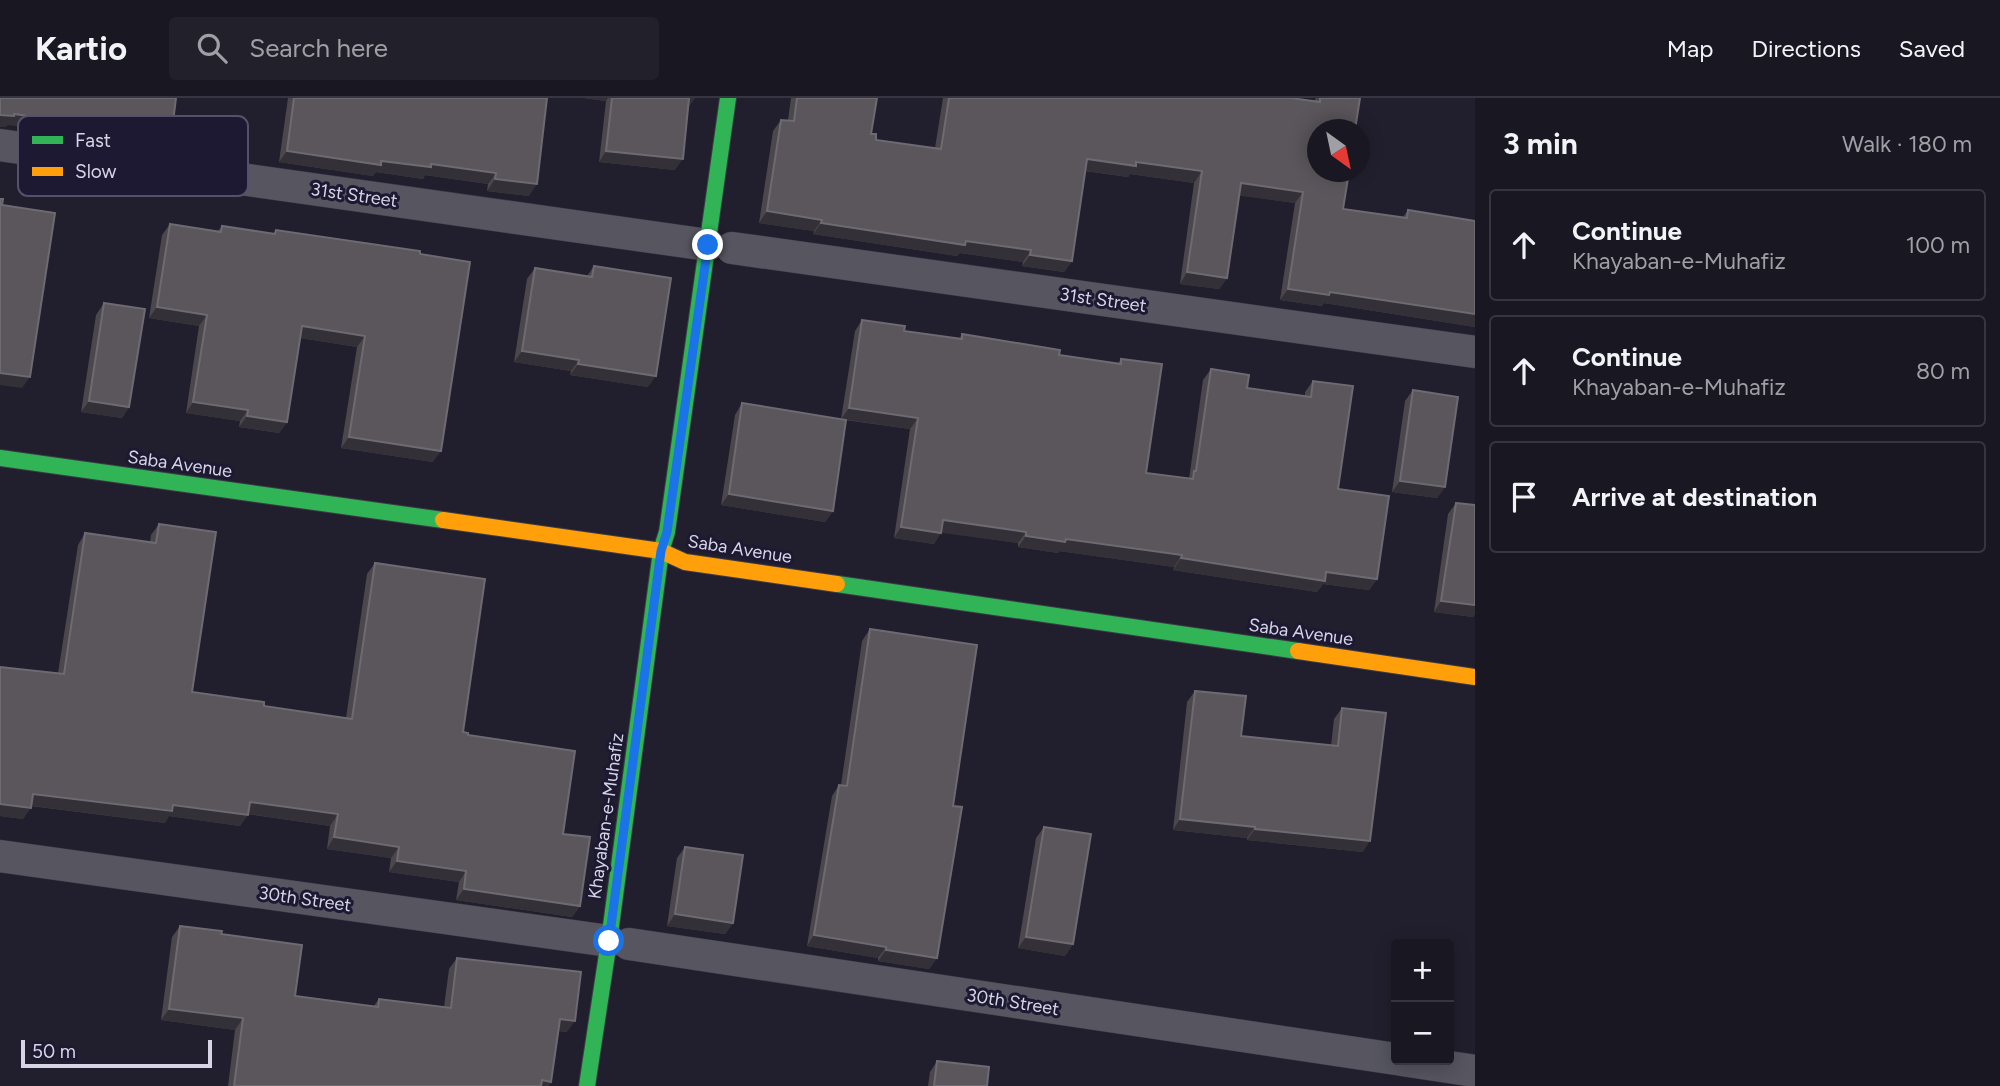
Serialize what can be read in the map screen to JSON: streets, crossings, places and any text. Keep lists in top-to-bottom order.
{
  "streets": {
    "main road": ["Saba Avenue", "Khayaban-e-Muhafiz"],
    "street": ["31st Street", "30th Street"]
  },
  "crossings": [
    ["Saba Avenue", "Khayaban-e-Muhafiz"],
    ["Khayaban-e-Muhafiz", "30th Street"]
  ],
  "legend": ["Fast", "Slow"],
  "scale_bar": "50 m",
  "north": "bottom right",
  "page": {
    "header": "Kartio",
    "search": "Search here",
    "nav": ["Map", "Directions", "Saved"],
    "heading": ["3 min", "Walk · 180 m"],
    "list": [
      ["Continue", "Khayaban-e-Muhafiz", "100 m"],
      ["Continue", "Khayaban-e-Muhafiz", "80 m"],
      "Arrive at destination"
    ],
    "map_buttons": ["+", "−"],
    "scale": "50 m"
  }
}
